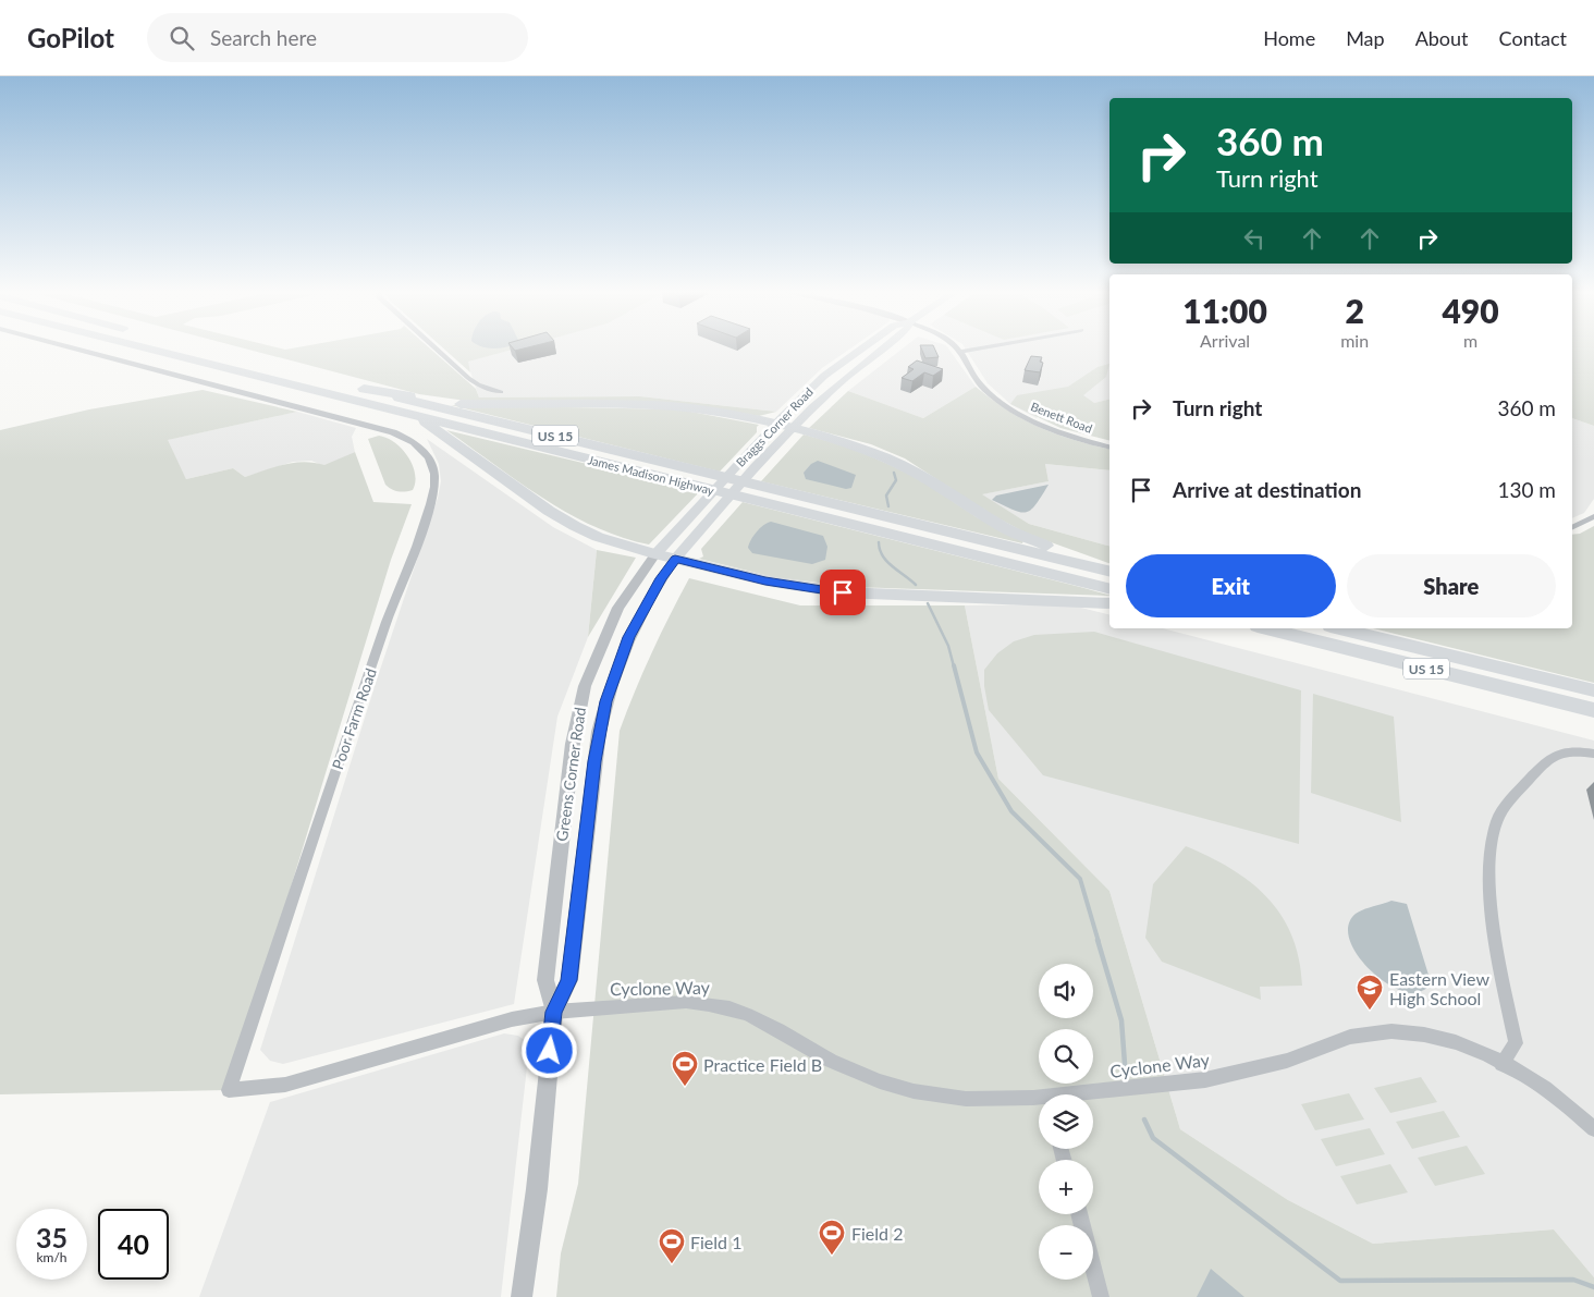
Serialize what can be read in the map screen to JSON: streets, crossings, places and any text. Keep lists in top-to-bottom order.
{
  "streets": {
    "highway": ["US 15", "James Madison Highway"],
    "main road": ["Braggs Corner Road"],
    "street": [
      "Benett Road",
      "Poor Farm Road",
      "Greens Corner Road",
      "Cyclone Way"
    ]
  },
  "crossings": [
    ["Braggs Corner Road", "Greens Corner Road"],
    ["Poor Farm Road", "Greens Corner Road"],
    ["Poor Farm Road", "Cyclone Way"],
    ["Greens Corner Road", "Cyclone Way"]
  ],
  "places": {
    "school or university": ["Eastern View High School"],
    "sports": ["Practice Field B", "Field 2", "Field 1"]
  },
  "page": {
    "header": "GoPilot",
    "search": "Search here",
    "nav": [
      "Home",
      "Map",
      "About",
      "Contact"
    ],
    "turn": ["360 m", "Turn right"],
    "eta": [
      "11:00",
      "Arrival",
      "2",
      "min",
      "490",
      "m"
    ],
    "list": [
      {
        "name": "Turn right",
        "value": "360 m"
      },
      {
        "name": "Arrive at destination",
        "value": "130 m"
      }
    ],
    "buttons": ["Exit", "Share"],
    "map_buttons": ["+", "−"],
    "speed": "35 km/h",
    "limit": "40"
  }
}
